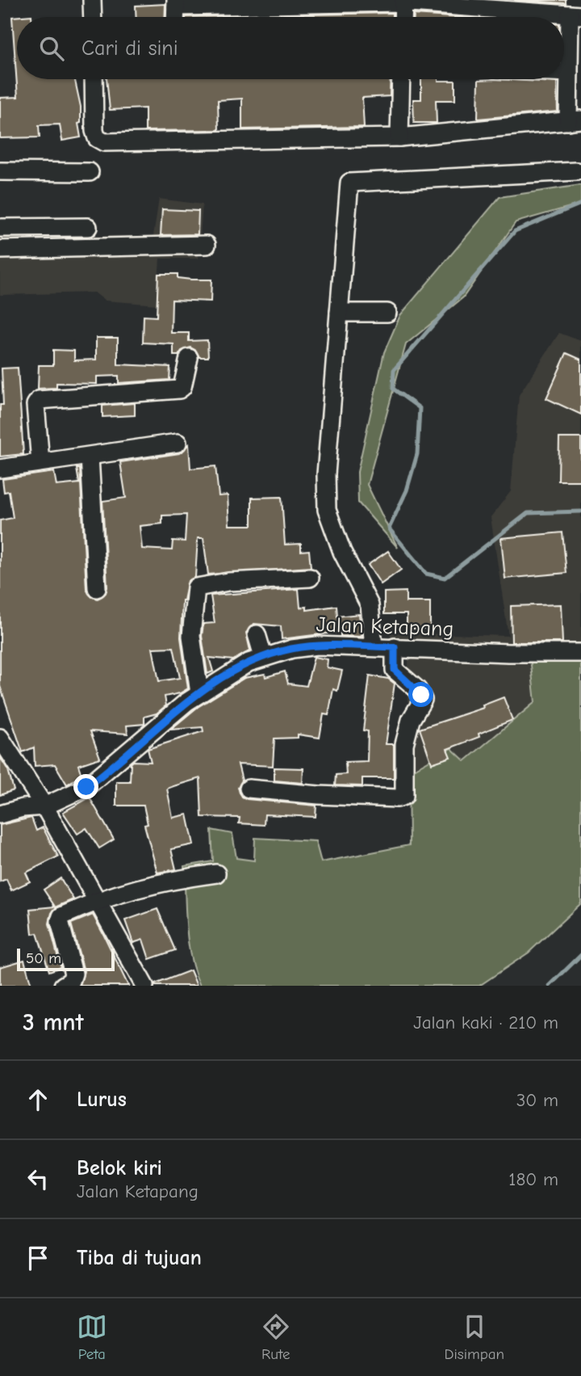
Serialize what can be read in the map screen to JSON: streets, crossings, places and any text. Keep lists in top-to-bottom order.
{
  "streets": {
    "street": ["Jalan Ketapang"]
  },
  "scale_bar": "50 m",
  "page": {
    "search": "Cari di sini",
    "scale": "50 m",
    "heading": ["3 mnt", "Jalan kaki · 210 m"],
    "list": [
      ["Lurus", "30 m"],
      ["Belok kiri", "Jalan Ketapang", "180 m"],
      "Tiba di tujuan"
    ],
    "nav": ["Peta", "Rute", "Disimpan"]
  }
}
